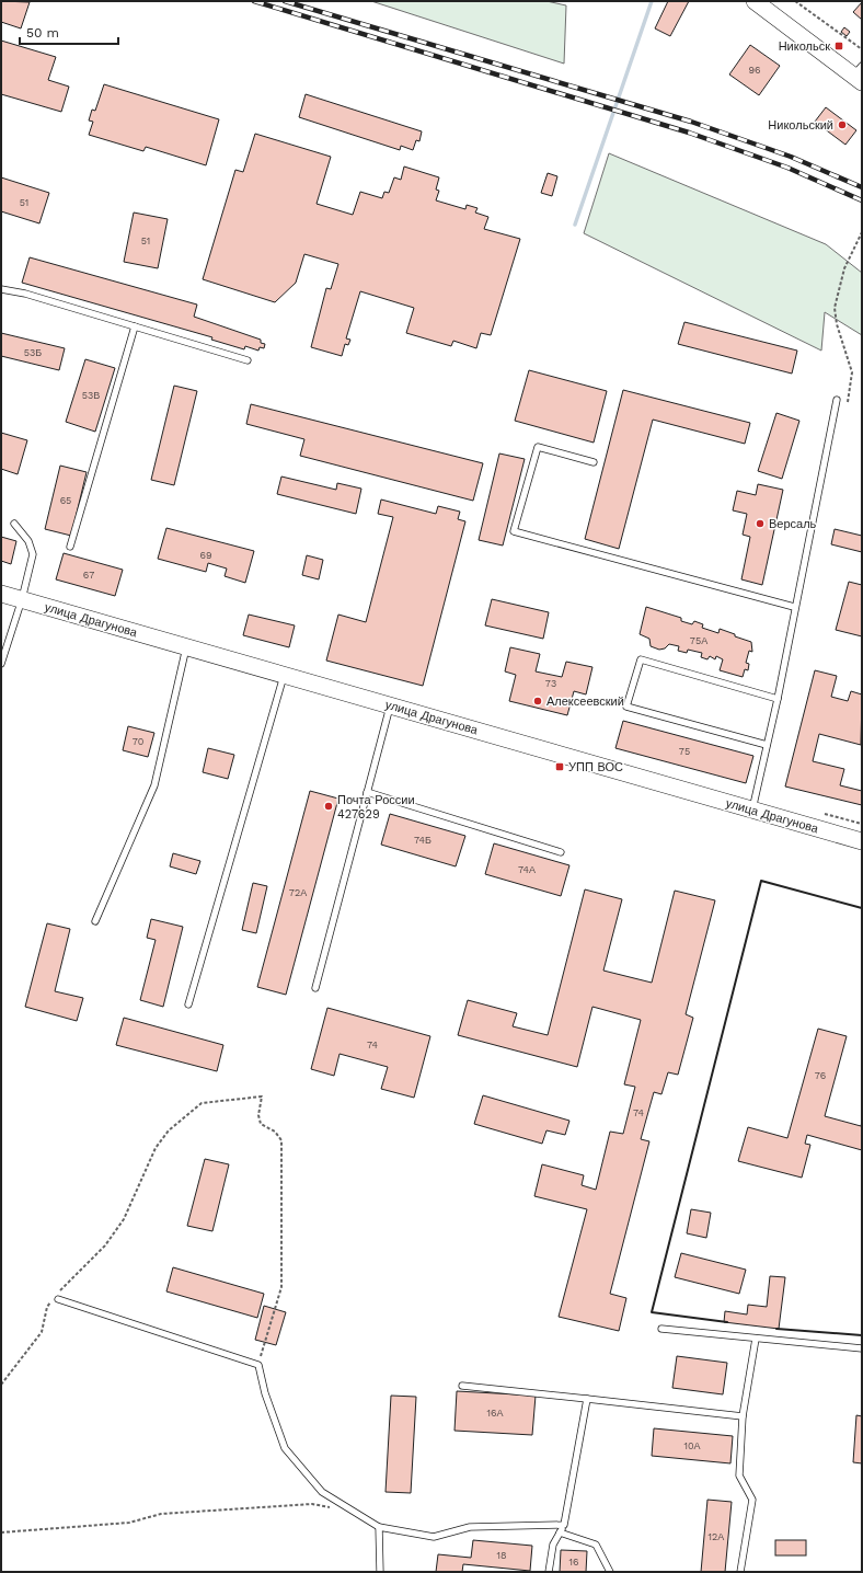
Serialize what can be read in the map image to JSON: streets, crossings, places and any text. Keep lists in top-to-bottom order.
{
  "streets": {
    "main road": ["улица Драгунова"]
  },
  "places": {
    "transit": ["Никольск", "УПП ВОС"],
    "other": [
      "Никольский",
      "Версаль",
      "Алексеевский",
      "Почта России 427629"
    ]
  },
  "house_numbers": [
    "96",
    "51",
    "51",
    "53Б",
    "53В",
    "65",
    "69",
    "67",
    "75А",
    "73",
    "70",
    "75",
    "74Б",
    "74А",
    "72А",
    "74",
    "76",
    "74",
    "16А",
    "10А",
    "12А",
    "18",
    "16"
  ],
  "scale_bar": "50 m"
}
